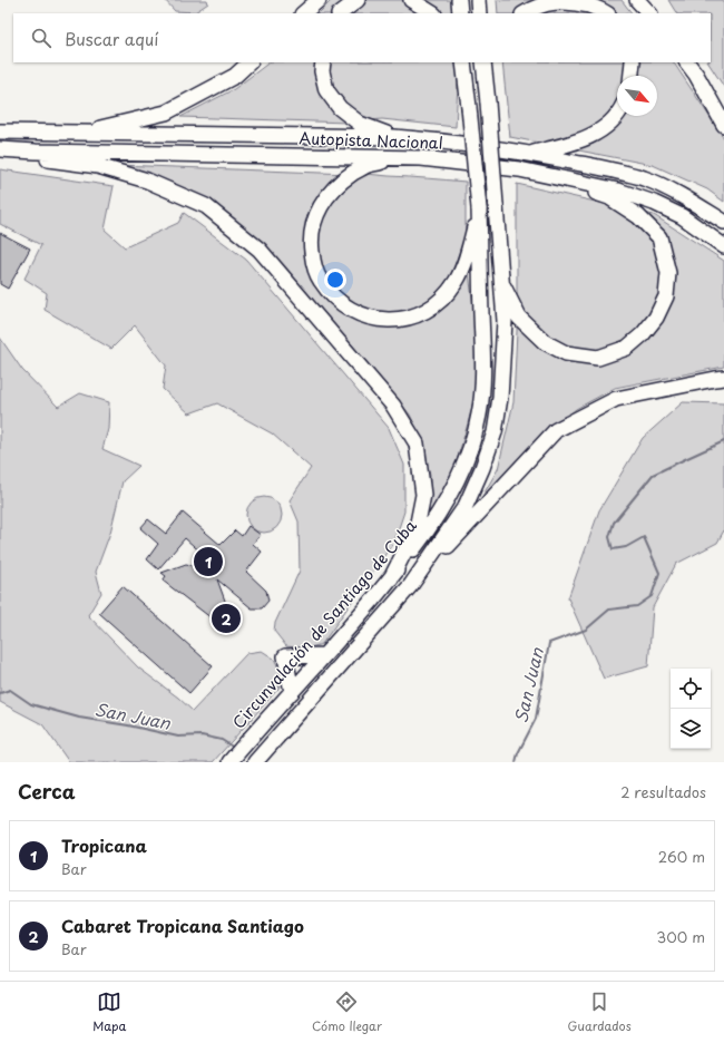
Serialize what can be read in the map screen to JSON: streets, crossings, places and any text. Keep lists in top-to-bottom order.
{
  "streets": {
    "highway": ["Autopista Nacional", "Circunvalación de Santiago de Cuba"]
  },
  "water": ["San Juan"],
  "north": "bottom right",
  "page": {
    "search": "Buscar aquí",
    "pins": ["1", "2"],
    "heading": ["Cerca", "2 resultados"],
    "list": [
      {
        "mark": "1",
        "name": "Tropicana",
        "note": "Bar",
        "value": "260 m"
      },
      {
        "mark": "2",
        "name": "Cabaret Tropicana Santiago",
        "note": "Bar",
        "value": "300 m"
      }
    ],
    "nav": ["Mapa", "Cómo llegar", "Guardados"]
  }
}
